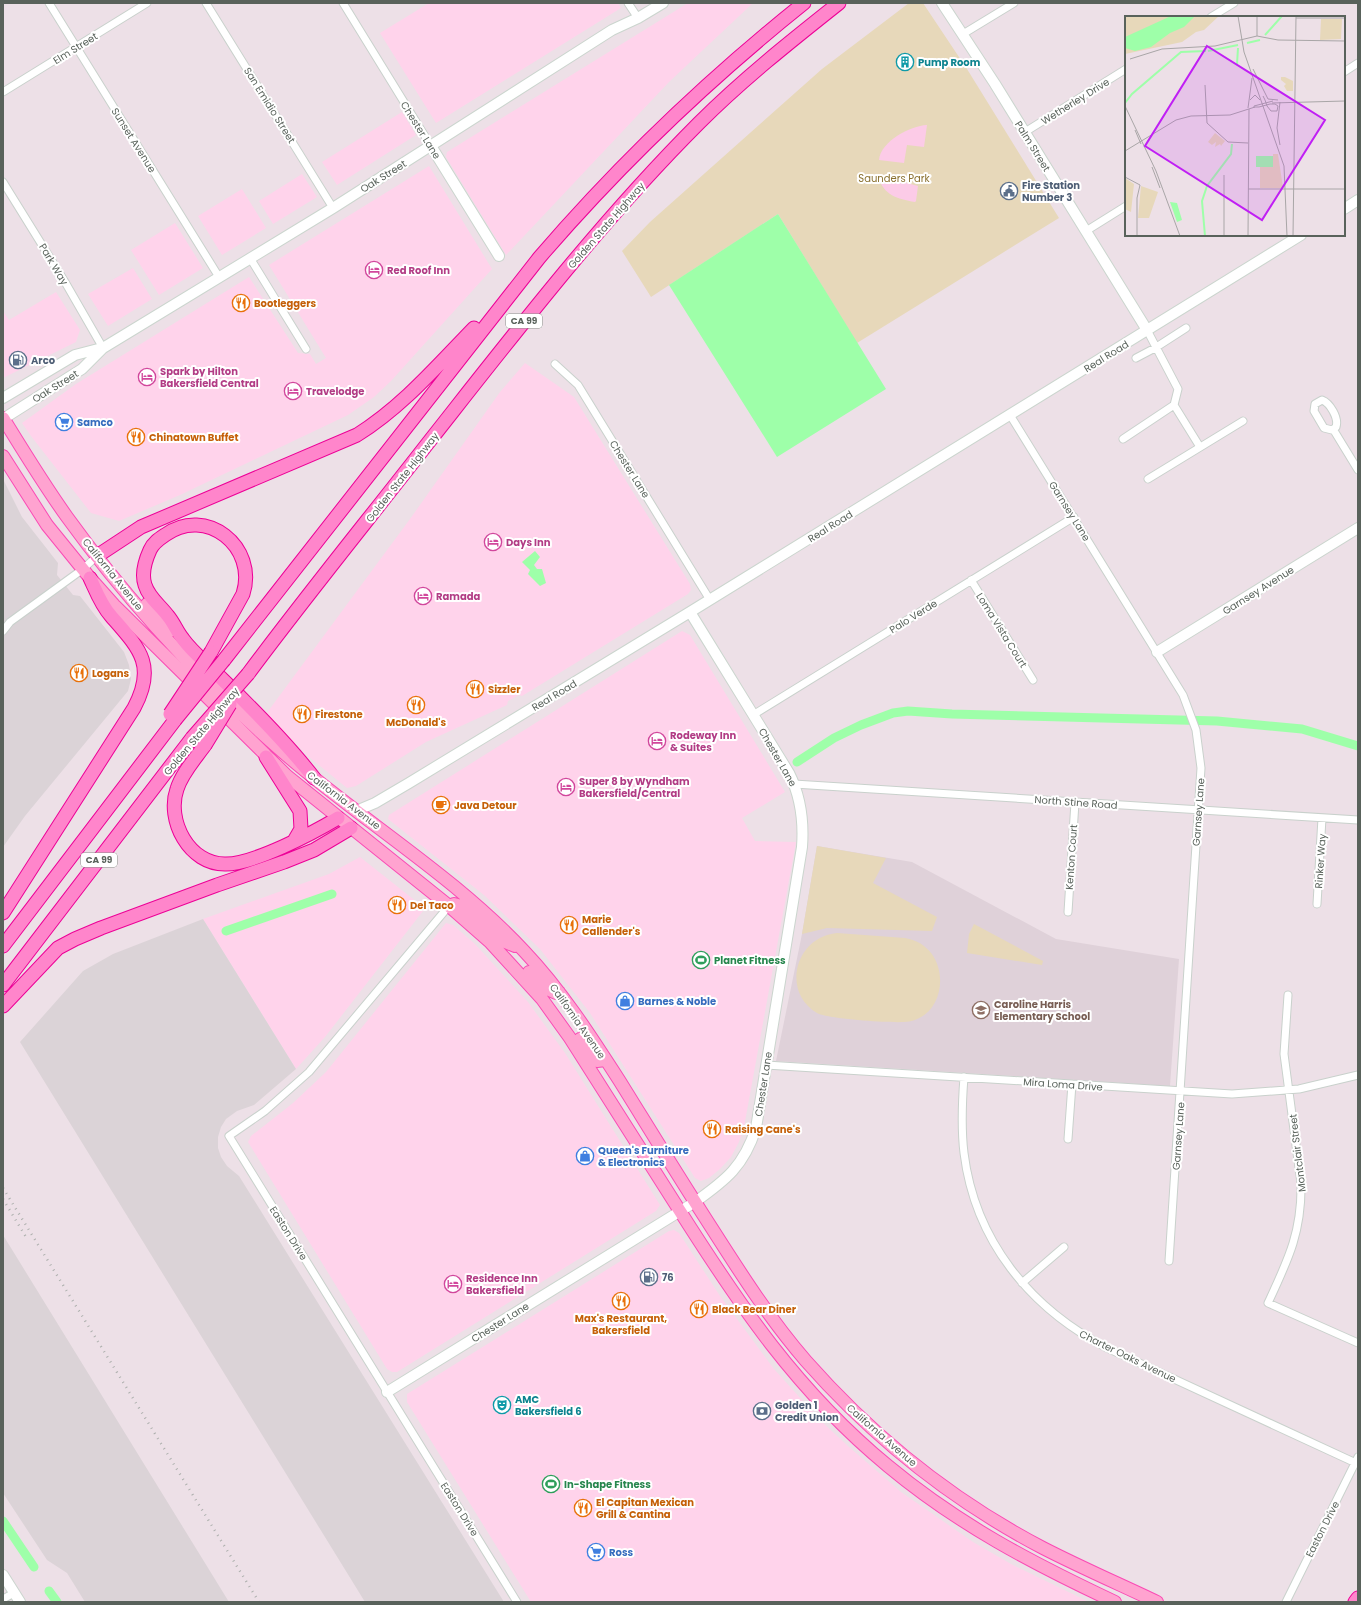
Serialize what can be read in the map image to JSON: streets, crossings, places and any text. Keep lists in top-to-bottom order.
{
  "streets": {
    "highway": ["Golden State Highway", "CA 99"],
    "main road": ["California Avenue"],
    "street": [
      "Elm Street",
      "Wetherley Drive",
      "San Emidio Street",
      "Chester Lane",
      "Sunset Avenue",
      "Palm Street",
      "Oak Street",
      "Park Way",
      "Real Road",
      "Garnsey Lane",
      "Garnsey Avenue",
      "Palo Verde",
      "Loma Vista Court",
      "North Stine Road",
      "Kenton Court",
      "Rinker Way",
      "Mira Loma Drive",
      "Montclair Street",
      "Easton Drive",
      "Charter Oaks Avenue"
    ]
  },
  "crossings": [
    ["Elm Street", "Sunset Avenue"],
    ["Wetherley Drive", "Palm Street"],
    ["San Emidio Street", "Oak Street"],
    ["Chester Lane", "Oak Street"],
    ["Chester Lane", "Real Road"],
    ["Chester Lane", "California Avenue"],
    ["Chester Lane", "Palo Verde"],
    ["Chester Lane", "North Stine Road"],
    ["Chester Lane", "Mira Loma Drive"],
    ["Chester Lane", "Easton Drive"],
    ["Sunset Avenue", "Oak Street"],
    ["Palm Street", "Real Road"],
    ["Oak Street", "Park Way"],
    ["Oak Street", "California Avenue"],
    ["Real Road", "Garnsey Lane"],
    ["Real Road", "California Avenue"],
    ["Garnsey Lane", "Garnsey Avenue"],
    ["Garnsey Lane", "Palo Verde"],
    ["Garnsey Lane", "North Stine Road"],
    ["Garnsey Lane", "Mira Loma Drive"],
    ["California Avenue", "Easton Drive"],
    ["Palo Verde", "Loma Vista Court"],
    ["North Stine Road", "Kenton Court"],
    ["North Stine Road", "Rinker Way"],
    ["Mira Loma Drive", "Montclair Street"],
    ["Mira Loma Drive", "Charter Oaks Avenue"],
    ["Easton Drive", "Charter Oaks Avenue"]
  ],
  "parks": ["Saunders Park"],
  "places": {
    "building": ["Pump Room"],
    "public building": ["Fire Station Number 3"],
    "hotel": [
      "Red Roof Inn",
      "Spark by Hilton Bakersfield Central",
      "Travelodge",
      "Days Inn",
      "Ramada",
      "Rodeway Inn & Suites",
      "Super 8 by Wyndham Bakersfield/Central",
      "Residence Inn Bakersfield"
    ],
    "restaurant": [
      "Bootleggers",
      "Chinatown Buffet",
      "Logans",
      "Sizzler",
      "McDonald's",
      "Firestone",
      "Del Taco",
      "Marie Callender's",
      "Raising Cane's",
      "Max's Restaurant, Bakersfield",
      "Black Bear Diner",
      "El Capitan Mexican Grill & Cantina"
    ],
    "fuel station": ["Arco", "76"],
    "supermarket": ["Samco", "Ross"],
    "cafe": ["Java Detour"],
    "sports": ["Planet Fitness", "In-Shape Fitness"],
    "shop": ["Barnes & Noble", "Queen's Furniture & Electronics"],
    "school or university": ["Caroline Harris Elementary School"],
    "theatre": ["AMC Bakersfield 6"],
    "bank": ["Golden 1 Credit Union"]
  }
}
